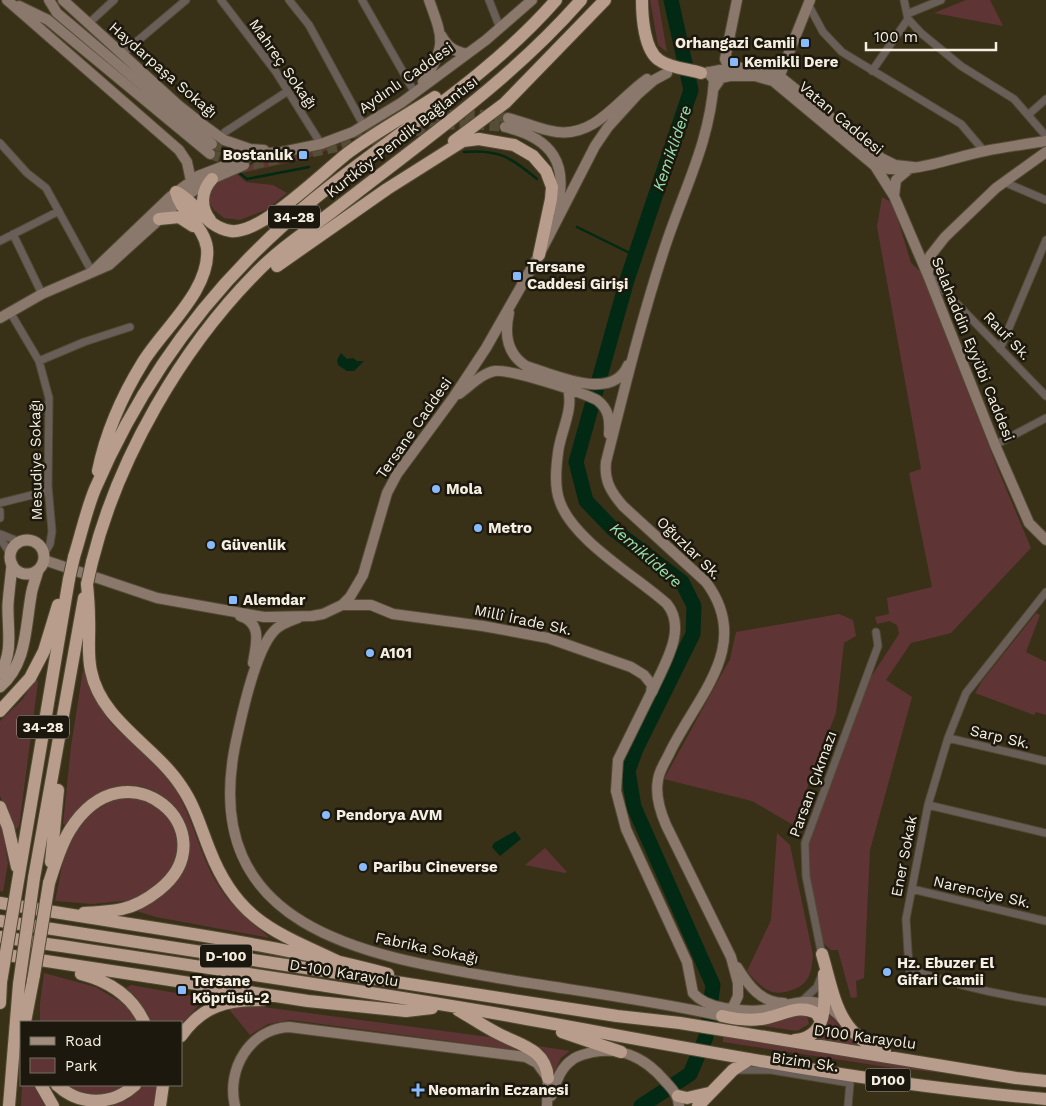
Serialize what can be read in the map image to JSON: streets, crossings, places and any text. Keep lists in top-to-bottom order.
{
  "streets": {
    "highway": [
      "Kurtköy-Pendik Bağlantısı",
      "34-28",
      "D-100",
      "D-100 Karayolu",
      "D100 Karayolu",
      "D100"
    ],
    "street": [
      "Mahreç Sokağı",
      "Haydarpaşa Sokağı",
      "Aydınlı Caddesi",
      "Vatan Caddesi",
      "Rauf Sk.",
      "Selahaddin Eyyübi Caddesi",
      "Tersane Caddesi",
      "Mesudiye Sokağı",
      "Oğuzlar Sk.",
      "Millî İrade Sk.",
      "Sarp Sk.",
      "Parsan Çıkmazı",
      "Ener Sokak",
      "Narenciye Sk.",
      "Fabrika Sokağı",
      "Bizim Sk."
    ]
  },
  "crossings": [
    ["Mahreç Sokağı", "Aydınlı Caddesi"],
    ["Haydarpaşa Sokağı", "Aydınlı Caddesi"],
    ["Aydınlı Caddesi", "Mesudiye Sokağı"],
    ["Vatan Caddesi", "Selahaddin Eyyübi Caddesi"],
    ["Vatan Caddesi", "Oğuzlar Sk."],
    ["Kurtköy-Pendik Bağlantısı", "34-28"],
    ["Rauf Sk.", "Selahaddin Eyyübi Caddesi"],
    ["Tersane Caddesi", "Millî İrade Sk."],
    ["Oğuzlar Sk.", "Fabrika Sokağı"],
    ["Sarp Sk.", "Ener Sokak"],
    ["Ener Sokak", "Narenciye Sk."],
    ["D-100 Karayolu", "D100 Karayolu"],
    ["D-100 Karayolu", "D100"]
  ],
  "water": ["Kemiklidere"],
  "places": {
    "transit": [
      "Orhangazi Camii",
      "Kemikli Dere",
      "Bostanlık",
      "Tersane Caddesi Girişi",
      "Alemdar",
      "Tersane Köprüsü-2"
    ],
    "other": [
      "Mola",
      "Metro",
      "Güvenlik",
      "A101",
      "Pendorya AVM",
      "Paribu Cineverse",
      "Hz. Ebuzer El Gifari Camii"
    ],
    "health": ["Neomarin Eczanesi"]
  },
  "legend": ["Road", "Park"],
  "scale_bar": "100 m"
}
